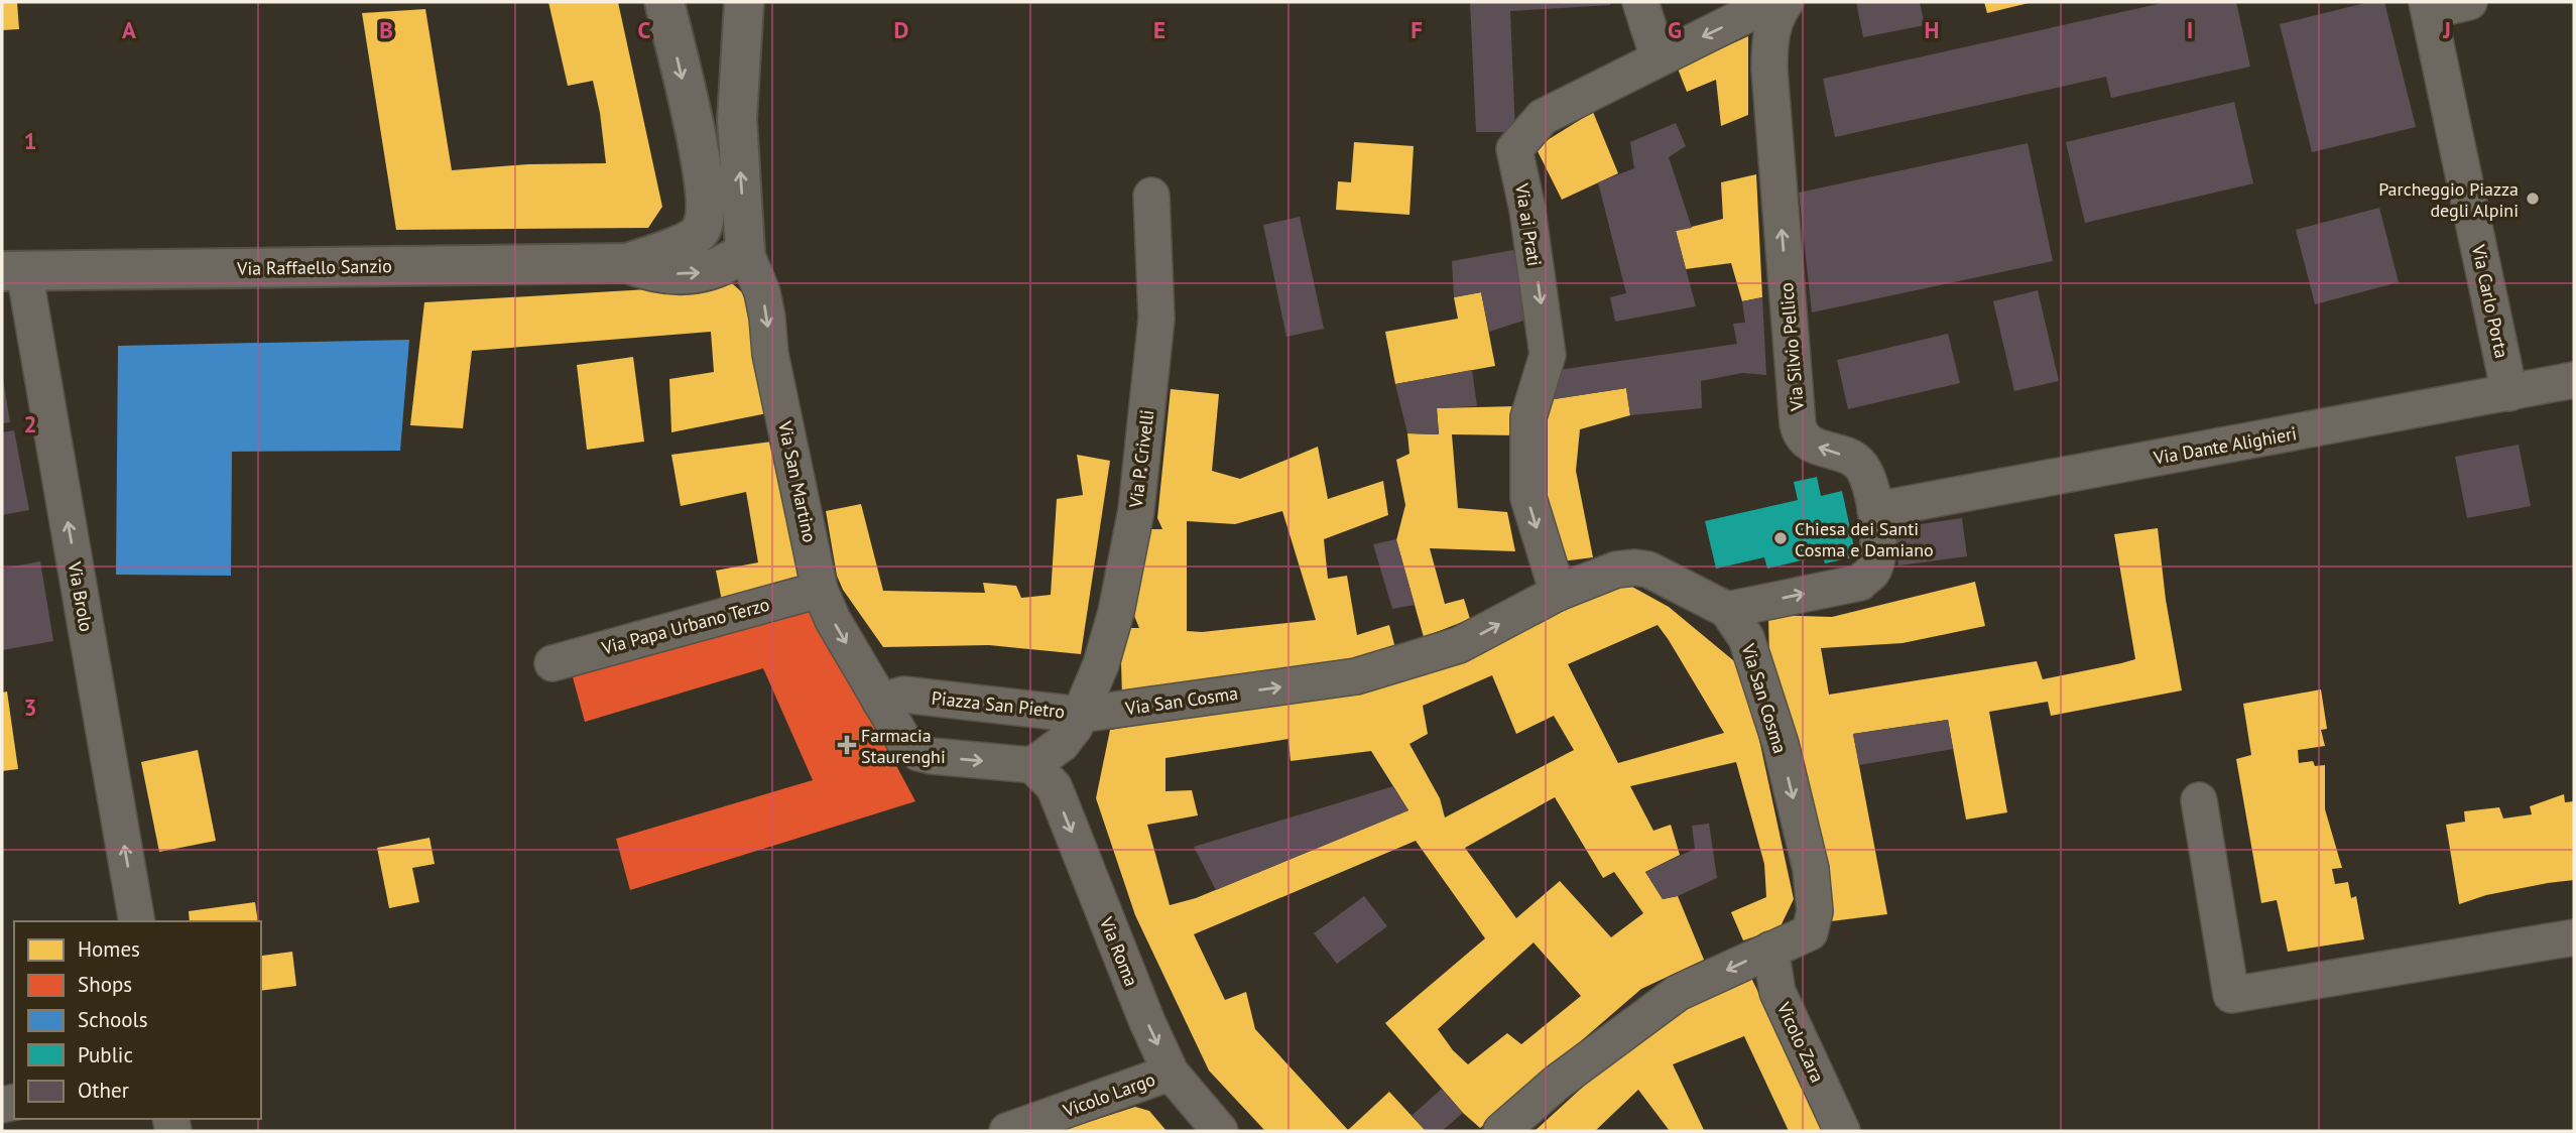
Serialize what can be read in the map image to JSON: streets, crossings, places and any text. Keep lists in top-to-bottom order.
{
  "streets": {
    "street": [
      "Via ai Prati",
      "Via Raffaello Sanzio",
      "Via Carlo Porta",
      "Via Silvio Pellico",
      "Via Dante Alighieri",
      "Via P. Crivelli",
      "Via San Martino",
      "Via Brolo",
      "Via Papa Urbano Terzo",
      "Via San Cosma",
      "Piazza San Pietro",
      "Via Roma",
      "Vicolo Zara",
      "Vicolo Largo"
    ]
  },
  "crossings": [
    ["Via ai Prati", "Via Silvio Pellico"],
    ["Via ai Prati", "Via San Cosma"],
    ["Via Raffaello Sanzio", "Via San Martino"],
    ["Via Raffaello Sanzio", "Via Brolo"],
    ["Via Carlo Porta", "Via Dante Alighieri"],
    ["Via Silvio Pellico", "Via Dante Alighieri"],
    ["Via Silvio Pellico", "Via San Cosma"],
    ["Via P. Crivelli", "Via San Cosma"],
    ["Via P. Crivelli", "Piazza San Pietro"],
    ["Via San Martino", "Via Papa Urbano Terzo"],
    ["Via San Martino", "Piazza San Pietro"],
    ["Via San Cosma", "Piazza San Pietro"],
    ["Via San Cosma", "Vicolo Zara"],
    ["Piazza San Pietro", "Via Roma"],
    ["Via Roma", "Vicolo Largo"]
  ],
  "one_way": ["Via ai Prati", "Via Brolo", "Via Roma"],
  "places": {
    "other": ["Parcheggio Piazza degli Alpini", "Chiesa dei Santi Cosma e Damiano"],
    "health": ["Farmacia Staurenghi"]
  },
  "legend": [
    "Homes",
    "Shops",
    "Schools",
    "Public",
    "Other"
  ],
  "grid": {
    "columns": [
      "A",
      "B",
      "C",
      "D",
      "E",
      "F",
      "G",
      "H",
      "I",
      "J"
    ],
    "rows": ["1", "2", "3"]
  }
}
